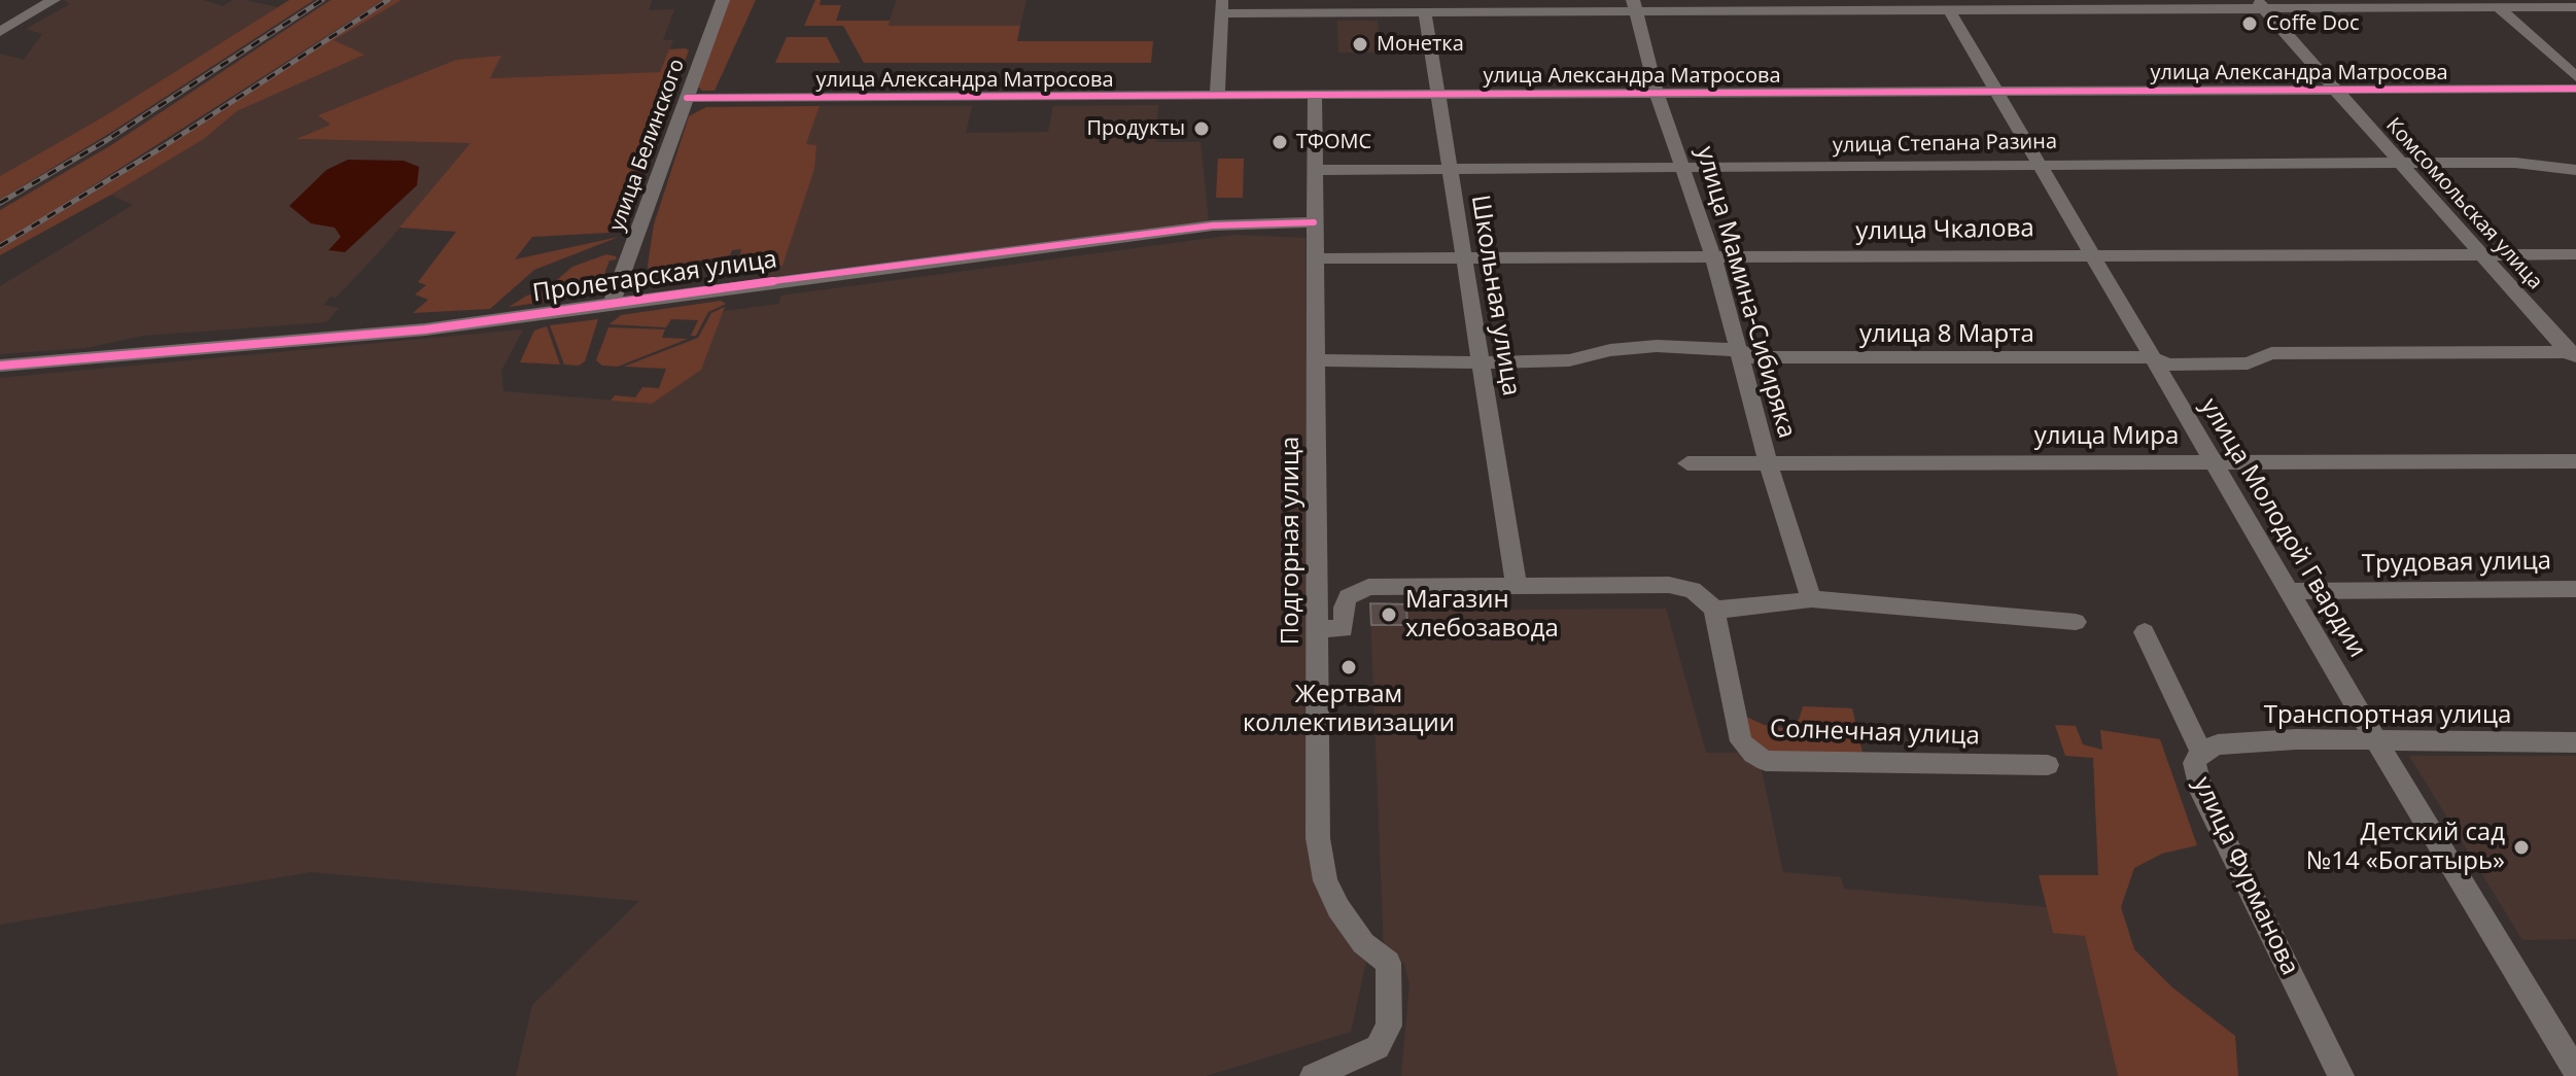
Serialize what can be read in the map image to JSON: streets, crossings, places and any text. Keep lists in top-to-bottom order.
{
  "streets": {
    "street": [
      "улица Александра Матросова",
      "улица Степана Разина",
      "улица Белинского",
      "Комсомольская улица",
      "улица Чкалова",
      "Пролетарская улица",
      "улица Мамина-Сибиряка",
      "Школьная улица",
      "улица 8 Марта",
      "улица Мира",
      "улица Молодой Гвардии",
      "Подгорная улица",
      "Трудовая улица",
      "Транспортная улица",
      "Солнечная улица",
      "улица Фурманова"
    ]
  },
  "crossings": [
    ["улица Александра Матросова", "улица Белинского"],
    ["улица Александра Матросова", "Комсомольская улица"],
    ["улица Александра Матросова", "улица Мамина-Сибиряка"],
    ["улица Александра Матросова", "Школьная улица"],
    ["улица Александра Матросова", "улица Молодой Гвардии"],
    ["улица Александра Матросова", "Подгорная улица"],
    ["улица Степана Разина", "Комсомольская улица"],
    ["улица Степана Разина", "улица Мамина-Сибиряка"],
    ["улица Степана Разина", "Школьная улица"],
    ["улица Степана Разина", "улица Молодой Гвардии"],
    ["улица Степана Разина", "Подгорная улица"],
    ["улица Белинского", "Пролетарская улица"],
    ["Комсомольская улица", "улица Чкалова"],
    ["Комсомольская улица", "улица 8 Марта"],
    ["улица Чкалова", "улица Мамина-Сибиряка"],
    ["улица Чкалова", "Школьная улица"],
    ["улица Чкалова", "улица Молодой Гвардии"],
    ["улица Чкалова", "Подгорная улица"],
    ["Пролетарская улица", "Подгорная улица"],
    ["улица Мамина-Сибиряка", "улица 8 Марта"],
    ["улица Мамина-Сибиряка", "улица Мира"],
    ["Школьная улица", "улица 8 Марта"],
    ["улица 8 Марта", "улица Молодой Гвардии"],
    ["улица 8 Марта", "Подгорная улица"],
    ["улица Мира", "улица Молодой Гвардии"],
    ["улица Молодой Гвардии", "Трудовая улица"],
    ["улица Молодой Гвардии", "Транспортная улица"],
    ["Транспортная улица", "улица Фурманова"]
  ],
  "places": [
    "Coffe Doc",
    "Монетка",
    "Продукты",
    "ТФОМС",
    "Магазин хлебозавода",
    "Жертвам коллективизации",
    "Детский сад №14 «Богатырь»"
  ]
}
